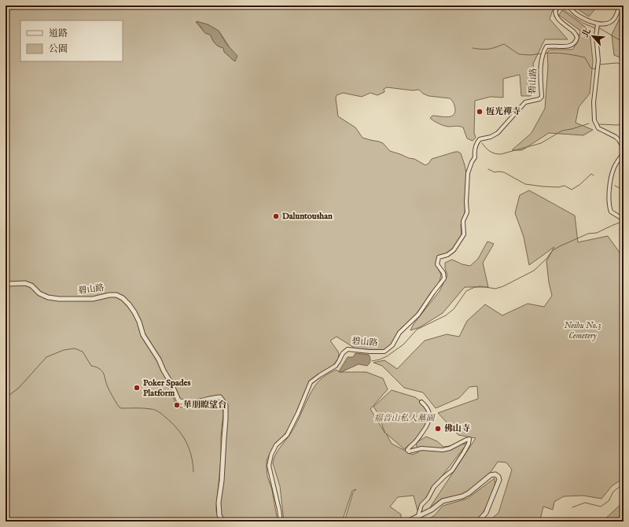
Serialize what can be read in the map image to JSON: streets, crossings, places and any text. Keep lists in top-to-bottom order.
{
  "streets": {
    "street": ["碧山路"]
  },
  "parks": ["Neihu No.3 Cemetery", "福音山私人墓園"],
  "places": [
    "恆光禪寺",
    "Daluntoushan",
    "Poker Spades Platform",
    "華朋瞭望台",
    "佛山寺"
  ],
  "legend": ["道路", "公園"],
  "north": "top left"
}
